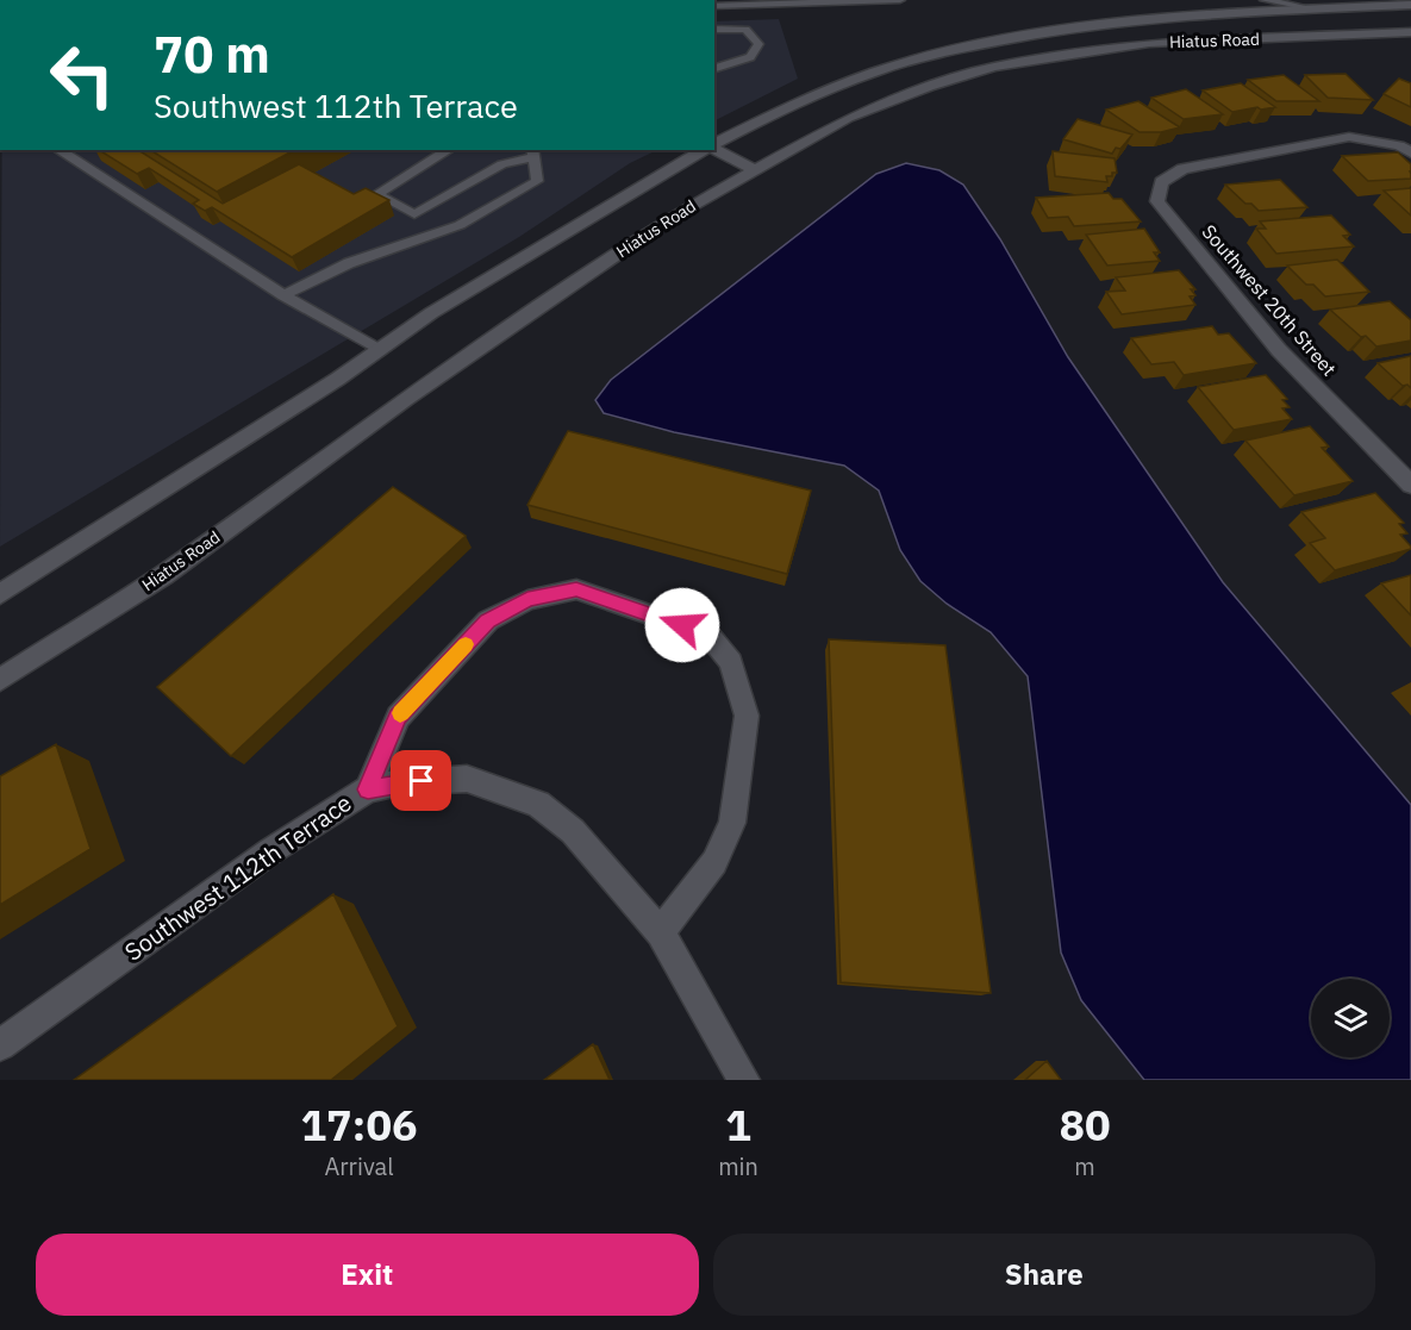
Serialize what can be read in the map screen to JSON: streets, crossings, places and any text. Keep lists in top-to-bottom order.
{
  "streets": {
    "main road": ["Hiatus Road", "Southwest 20th Street", "Southwest 112th Terrace"]
  },
  "page": {
    "turn": ["70 m", "Southwest 112th Terrace"],
    "eta": [
      "17:06",
      "Arrival",
      "1",
      "min",
      "80",
      "m"
    ],
    "buttons": ["Exit", "Share"]
  }
}
